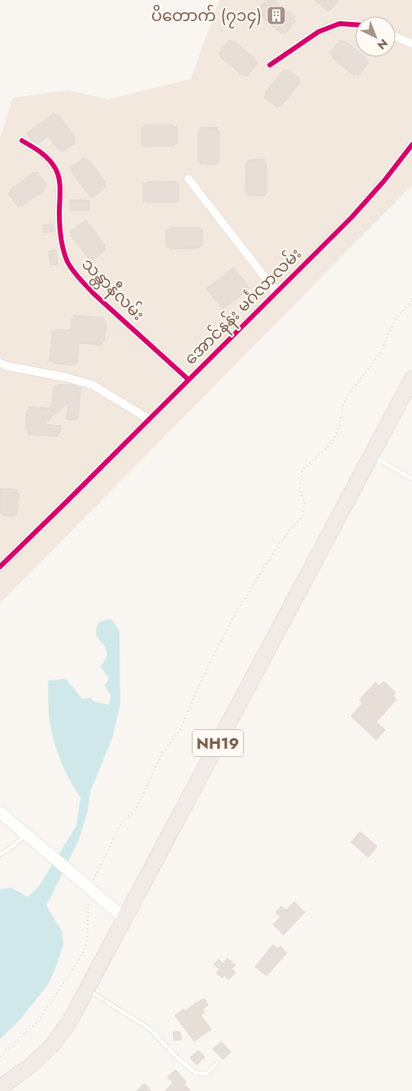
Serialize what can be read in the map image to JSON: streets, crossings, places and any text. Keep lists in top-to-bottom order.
{
  "streets": {
    "highway": ["NH19"],
    "street": ["သန္တာနီလမ်း", "အောင်နန်း မင်္ဂလာလမ်း"]
  },
  "crossings": [
    ["သန္တာနီလမ်း", "အောင်နန်း မင်္ဂလာလမ်း"]
  ],
  "places": {
    "building": ["ပိတောက် (၇၁၄)"]
  },
  "north": "bottom right"
}
